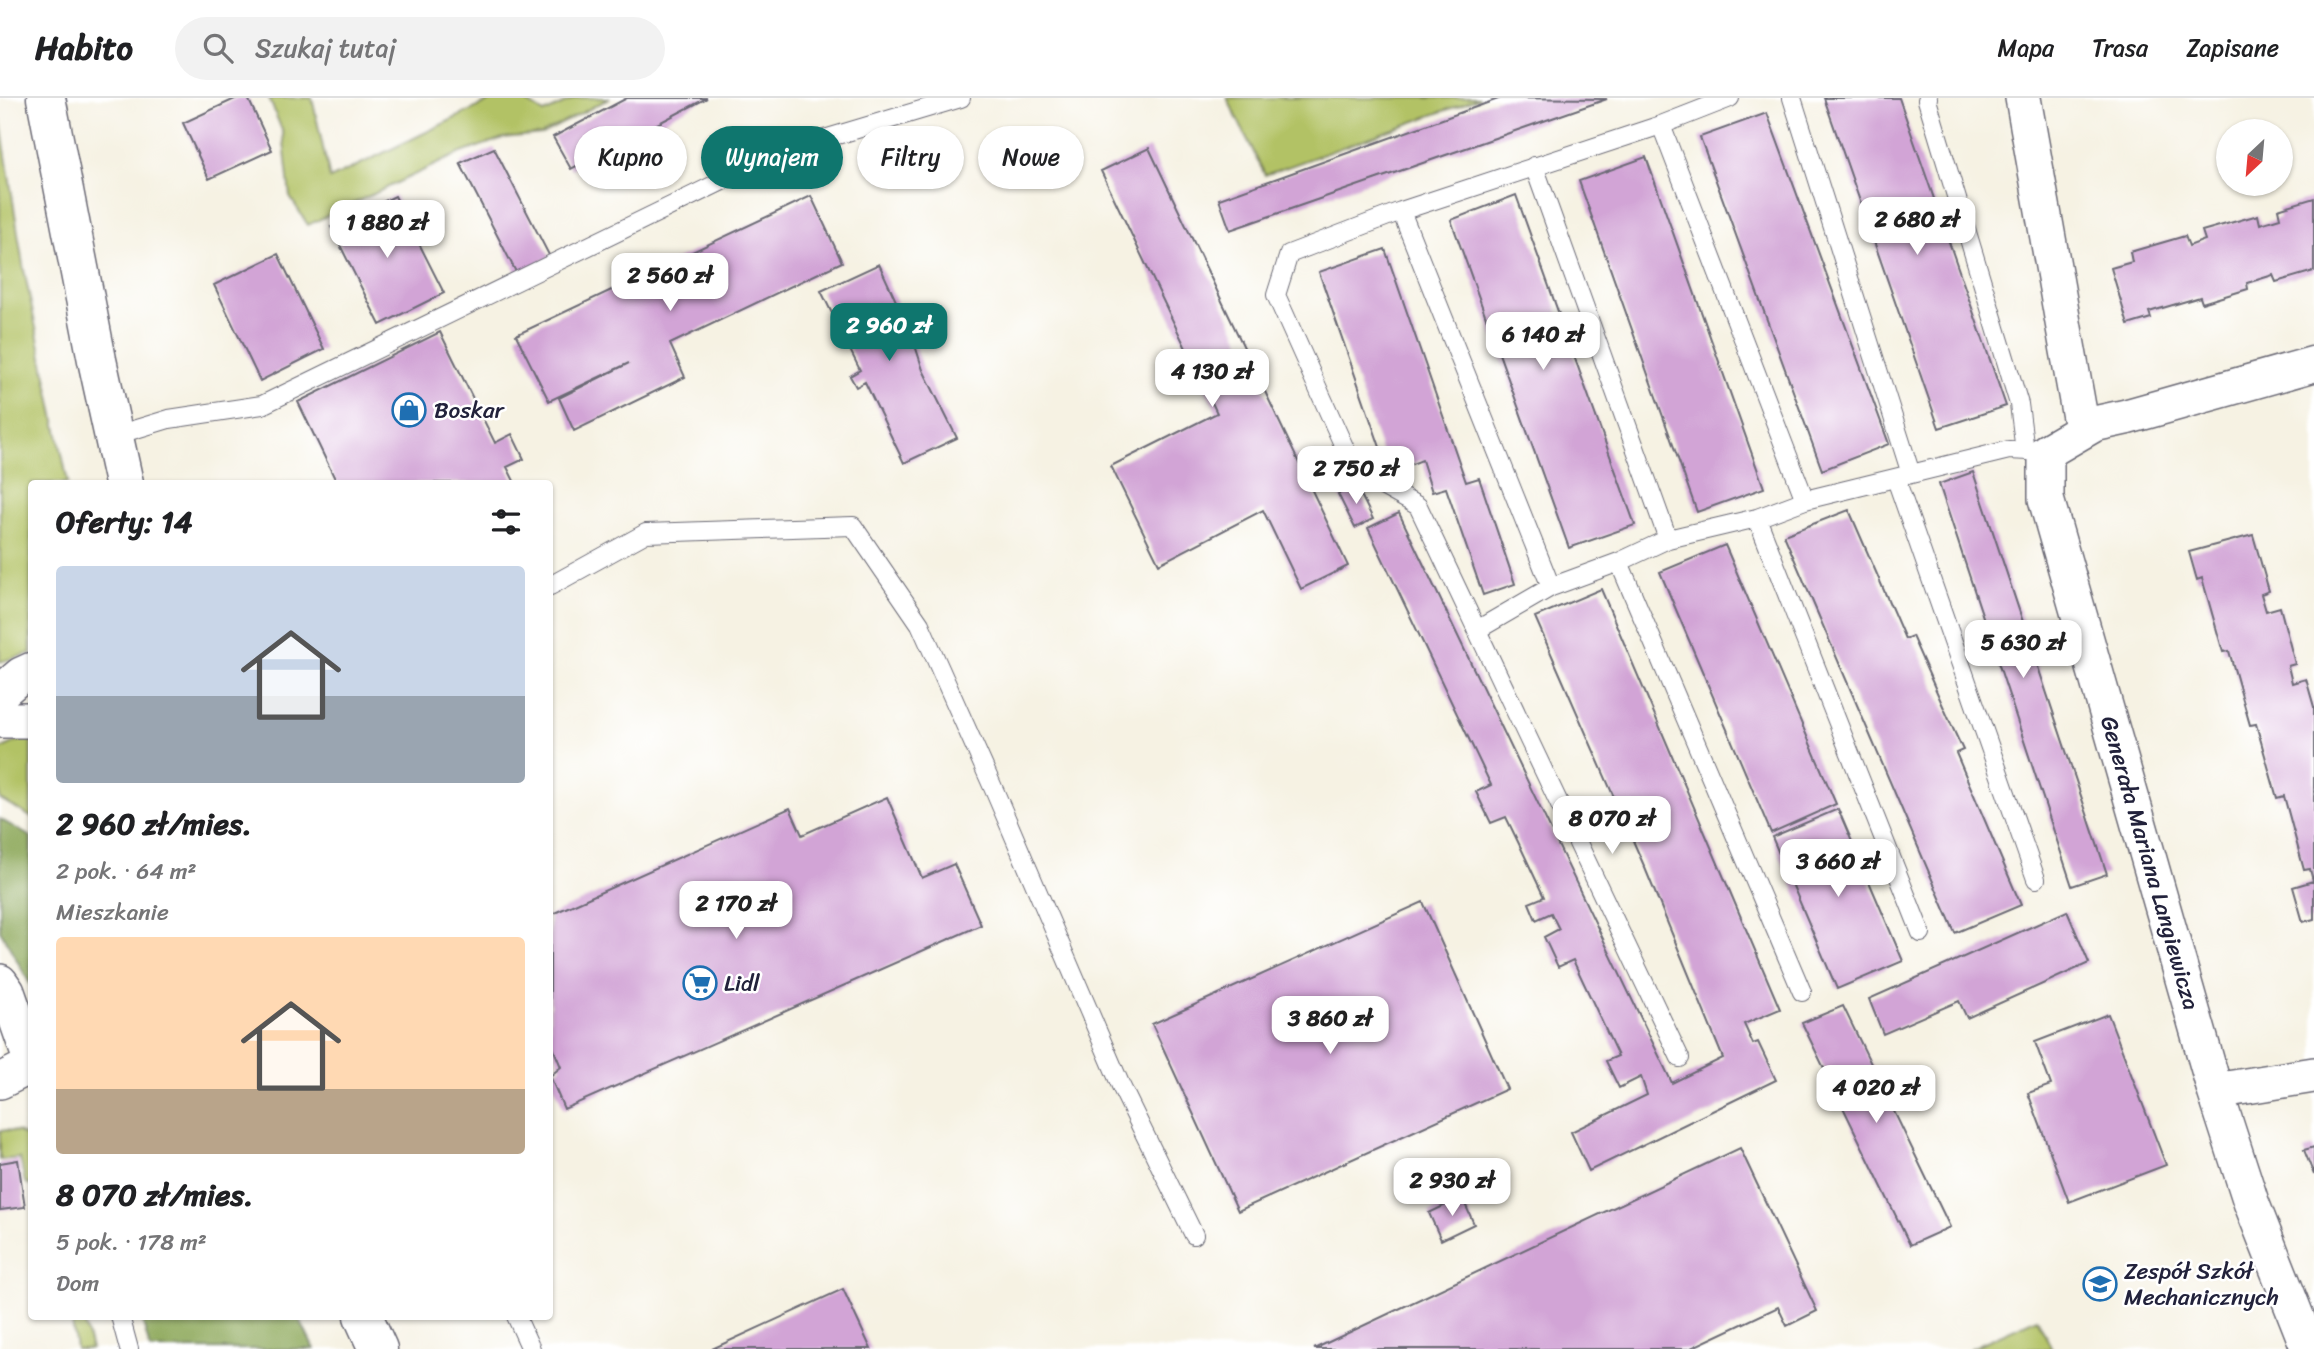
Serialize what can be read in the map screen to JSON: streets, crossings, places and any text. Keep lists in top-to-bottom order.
{
  "streets": {
    "street": ["Generała Mariana Langiewicza"]
  },
  "places": {
    "shop": ["Boskar"],
    "supermarket": ["Lidl"],
    "school or university": ["Zespół Szkół Mechanicznych"]
  },
  "north": "bottom left",
  "page": {
    "header": "Habito",
    "search": "Szukaj tutaj",
    "nav": ["Mapa", "Trasa", "Zapisane"],
    "chip": [
      "Kupno",
      "Wynajem",
      "Filtry",
      "Nowe"
    ],
    "price": [
      "2 680 zł",
      "1 880 zł",
      "2 560 zł",
      "2 960 zł",
      "6 140 zł",
      "4 130 zł",
      "2 750 zł",
      "5 630 zł",
      "8 070 zł",
      "3 660 zł",
      "2 170 zł",
      "3 860 zł",
      "4 020 zł",
      "2 930 zł"
    ],
    "heading": "Oferty: 14",
    "list": [
      {
        "name": "2 960 zł/mies.",
        "note": "2 pok. · 64 m² · Mieszkanie"
      },
      {
        "name": "8 070 zł/mies.",
        "note": "5 pok. · 178 m² · Dom"
      }
    ]
  }
}
